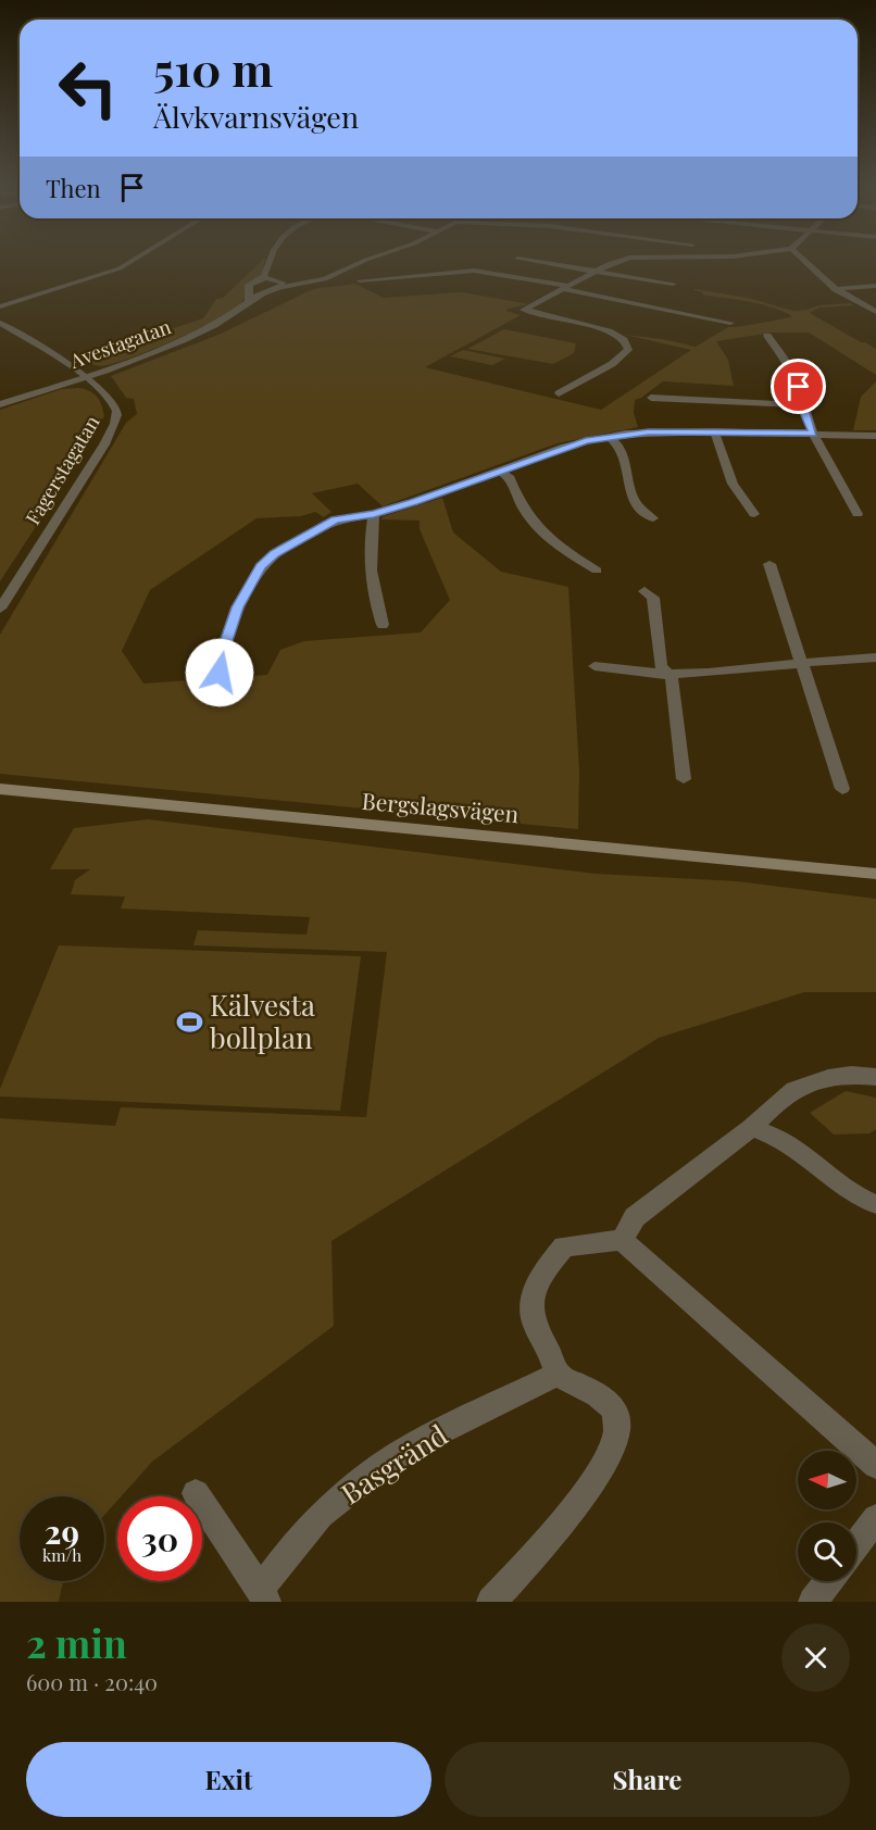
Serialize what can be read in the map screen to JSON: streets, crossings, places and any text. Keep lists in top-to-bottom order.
{
  "streets": {
    "main road": ["Bergslagsvägen"],
    "street": ["Avestagatan", "Fagerstagatan", "Basgränd"]
  },
  "crossings": [
    ["Avestagatan", "Fagerstagatan"]
  ],
  "places": {
    "sports": ["Kälvesta bollplan"]
  },
  "north": "left",
  "page": {
    "turn": ["510 m", "Älvkvarnsvägen"],
    "then": "Then",
    "speed": "29 km/h",
    "limit": "30",
    "heading": ["2 min", "600 m · 20:40"],
    "buttons": ["Exit", "Share"]
  }
}
